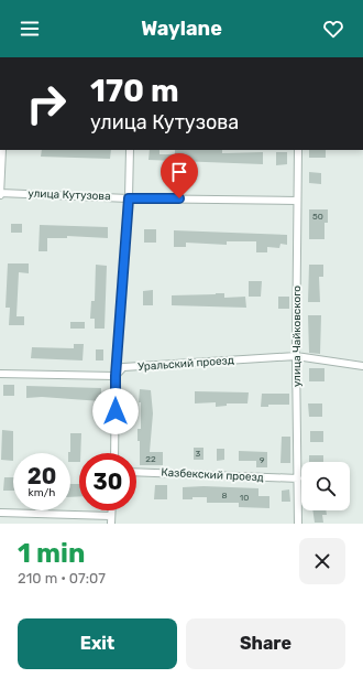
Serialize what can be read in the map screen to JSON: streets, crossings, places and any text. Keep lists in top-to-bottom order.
{
  "streets": {
    "street": [
      "улица Кутузова",
      "улица Чайковского",
      "Уральский проезд",
      "Казбекский проезд"
    ]
  },
  "crossings": [
    ["улица Кутузова", "улица Чайковского"],
    ["улица Чайковского", "Уральский проезд"],
    ["улица Чайковского", "Казбекский проезд"]
  ],
  "house_numbers": [
    "50",
    "3",
    "22",
    "9",
    "8",
    "10"
  ],
  "page": {
    "header": "Waylane",
    "turn": ["170 m", "улица Кутузова"],
    "speed": "20 km/h",
    "limit": "30",
    "heading": ["1 min", "210 m · 07:07"],
    "buttons": ["Exit", "Share"]
  }
}
